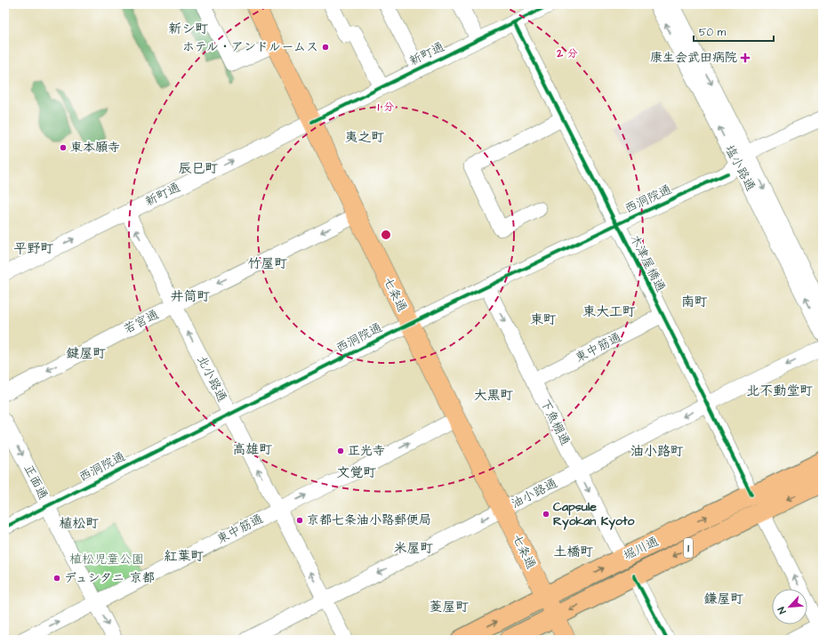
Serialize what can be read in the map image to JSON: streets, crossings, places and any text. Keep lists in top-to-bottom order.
{
  "streets": {
    "highway": ["1", "堀川通"],
    "main road": ["七条通"],
    "street": [
      "新町通",
      "塩小路通",
      "西洞院通",
      "木津屋橋通",
      "若宮通",
      "東中筋通",
      "北小路通",
      "下魚棚通",
      "正面通",
      "油小路通"
    ]
  },
  "crossings": [
    ["新町通", "木津屋橋通"],
    ["新町通", "七条通"],
    ["新町通", "北小路通"],
    ["塩小路通", "西洞院通"],
    ["西洞院通", "木津屋橋通"],
    ["西洞院通", "七条通"],
    ["西洞院通", "北小路通"],
    ["西洞院通", "下魚棚通"],
    ["西洞院通", "正面通"],
    ["木津屋橋通", "東中筋通"],
    ["木津屋橋通", "油小路通"],
    ["木津屋橋通", "1"],
    ["木津屋橋通", "堀川通"],
    ["七条通", "若宮通"],
    ["七条通", "東中筋通"],
    ["七条通", "油小路通"],
    ["七条通", "堀川通"],
    ["若宮通", "北小路通"],
    ["東中筋通", "北小路通"],
    ["東中筋通", "下魚棚通"],
    ["東中筋通", "正面通"],
    ["北小路通", "油小路通"],
    ["下魚棚通", "油小路通"],
    ["下魚棚通", "堀川通"],
    ["1", "堀川通"]
  ],
  "one_way": [
    "新町通",
    "若宮通",
    "東中筋通",
    "北小路通",
    "下魚棚通",
    "正面通",
    "油小路通"
  ],
  "districts": [
    "新シ町",
    "夷之町",
    "辰巳町",
    "平野町",
    "竹屋町",
    "井筒町",
    "南町",
    "東大工町",
    "東町",
    "鍵屋町",
    "北不動堂町",
    "大黒町",
    "高雄町",
    "油小路町",
    "文覚町",
    "植松町",
    "米屋町",
    "土橋町",
    "紅葉町",
    "鎌屋町",
    "菱屋町"
  ],
  "parks": ["植松児童公園"],
  "places": {
    "other": [
      "ホテル・アンドルームス",
      "東本願寺",
      "正光寺",
      "Capsule Ryokan Kyoto",
      "京都七条油小路郵便局",
      "デュシタニ 京都"
    ],
    "health": ["康生会武田病院"]
  },
  "scale_bar": "50 m",
  "north": "bottom left",
  "rings": ["2 分", "1 分"]
}
